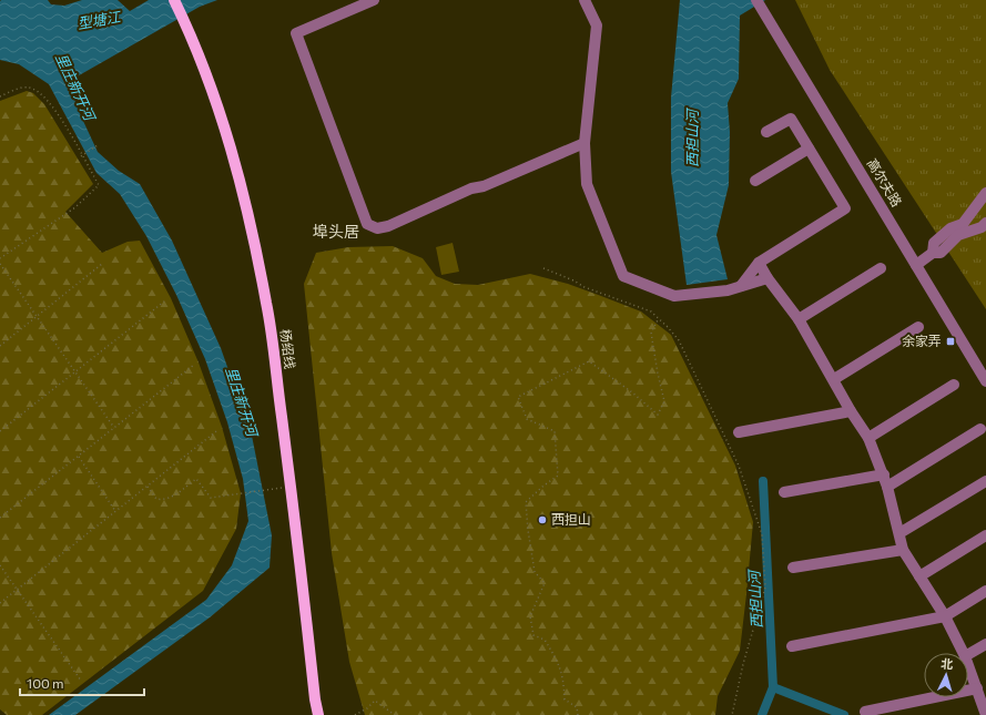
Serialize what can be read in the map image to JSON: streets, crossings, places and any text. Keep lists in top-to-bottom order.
{
  "streets": {
    "main road": ["杨绍线"],
    "street": ["高尔夫路"]
  },
  "districts": ["埠头居"],
  "water": ["型塘江", "里庄新开河", "西担山河"],
  "places": {
    "transit": ["余家弄"],
    "other": ["西担山"]
  },
  "scale_bar": "100 m",
  "north": "top"
}
